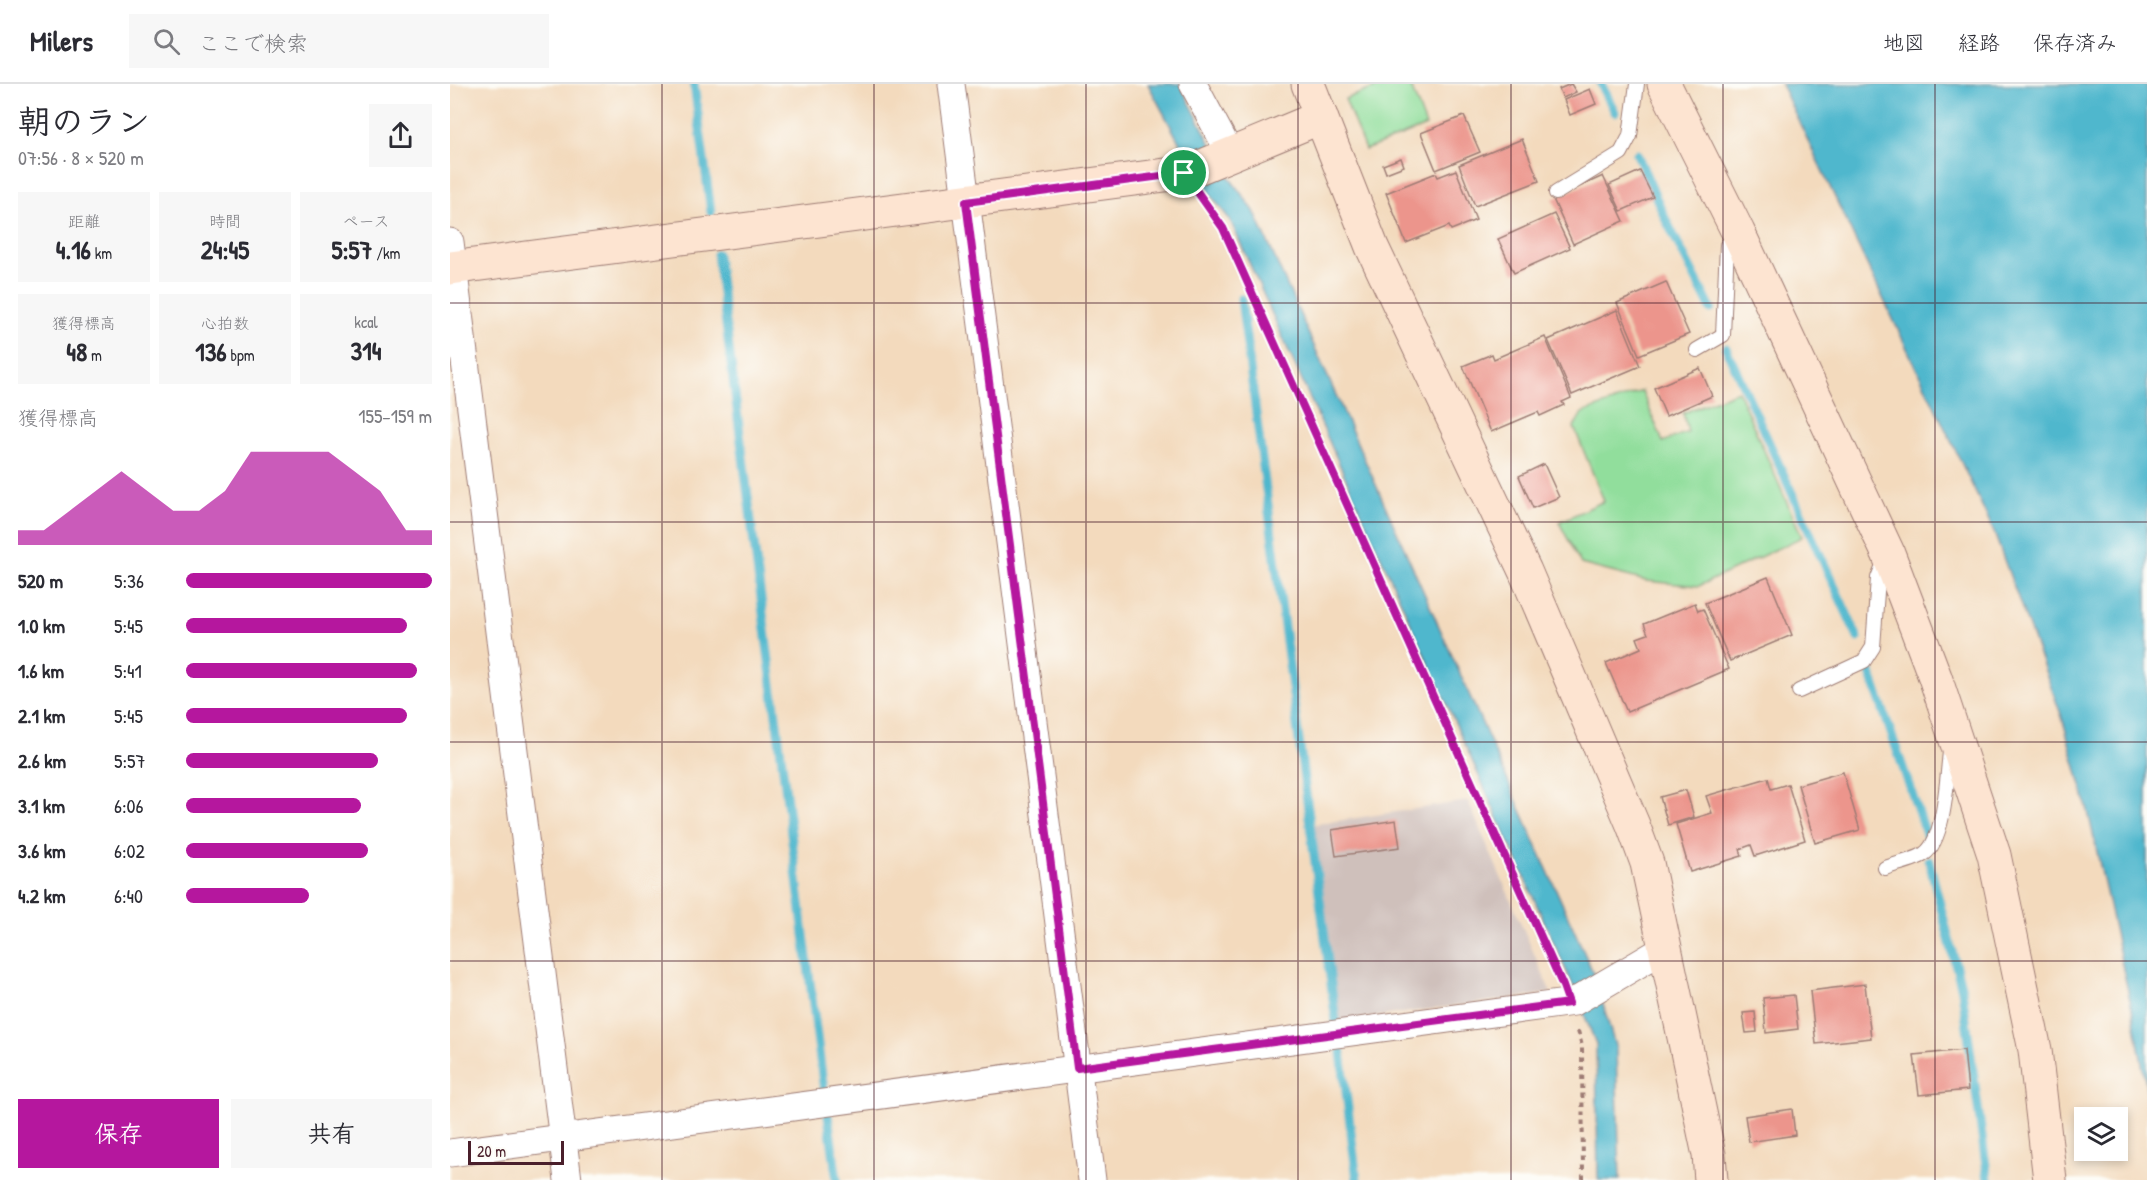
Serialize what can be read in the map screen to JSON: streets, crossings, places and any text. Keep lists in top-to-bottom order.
{
  "scale_bar": "20 m",
  "page": {
    "header": "Milers",
    "search": "ここで検索",
    "nav": ["地図", "経路", "保存済み"],
    "heading": ["朝のラン", "07:56 · 8 × 520 m"],
    "stats": [
      ["距離", "4.16 km"],
      ["時間", "24:45"],
      ["ペース", "5:57 /km"],
      ["獲得標高", "48 m"],
      ["心拍数", "136 bpm"],
      ["kcal", "314"]
    ],
    "chart": ["獲得標高", "155–159 m"],
    "list": [
      {
        "name": "520 m",
        "note": "5:36"
      },
      {
        "name": "1.0 km",
        "note": "5:45"
      },
      {
        "name": "1.6 km",
        "note": "5:41"
      },
      {
        "name": "2.1 km",
        "note": "5:45"
      },
      {
        "name": "2.6 km",
        "note": "5:57"
      },
      {
        "name": "3.1 km",
        "note": "6:06"
      },
      {
        "name": "3.6 km",
        "note": "6:02"
      },
      {
        "name": "4.2 km",
        "note": "6:40"
      }
    ],
    "buttons": ["保存", "共有"],
    "scale": "20 m"
  }
}
